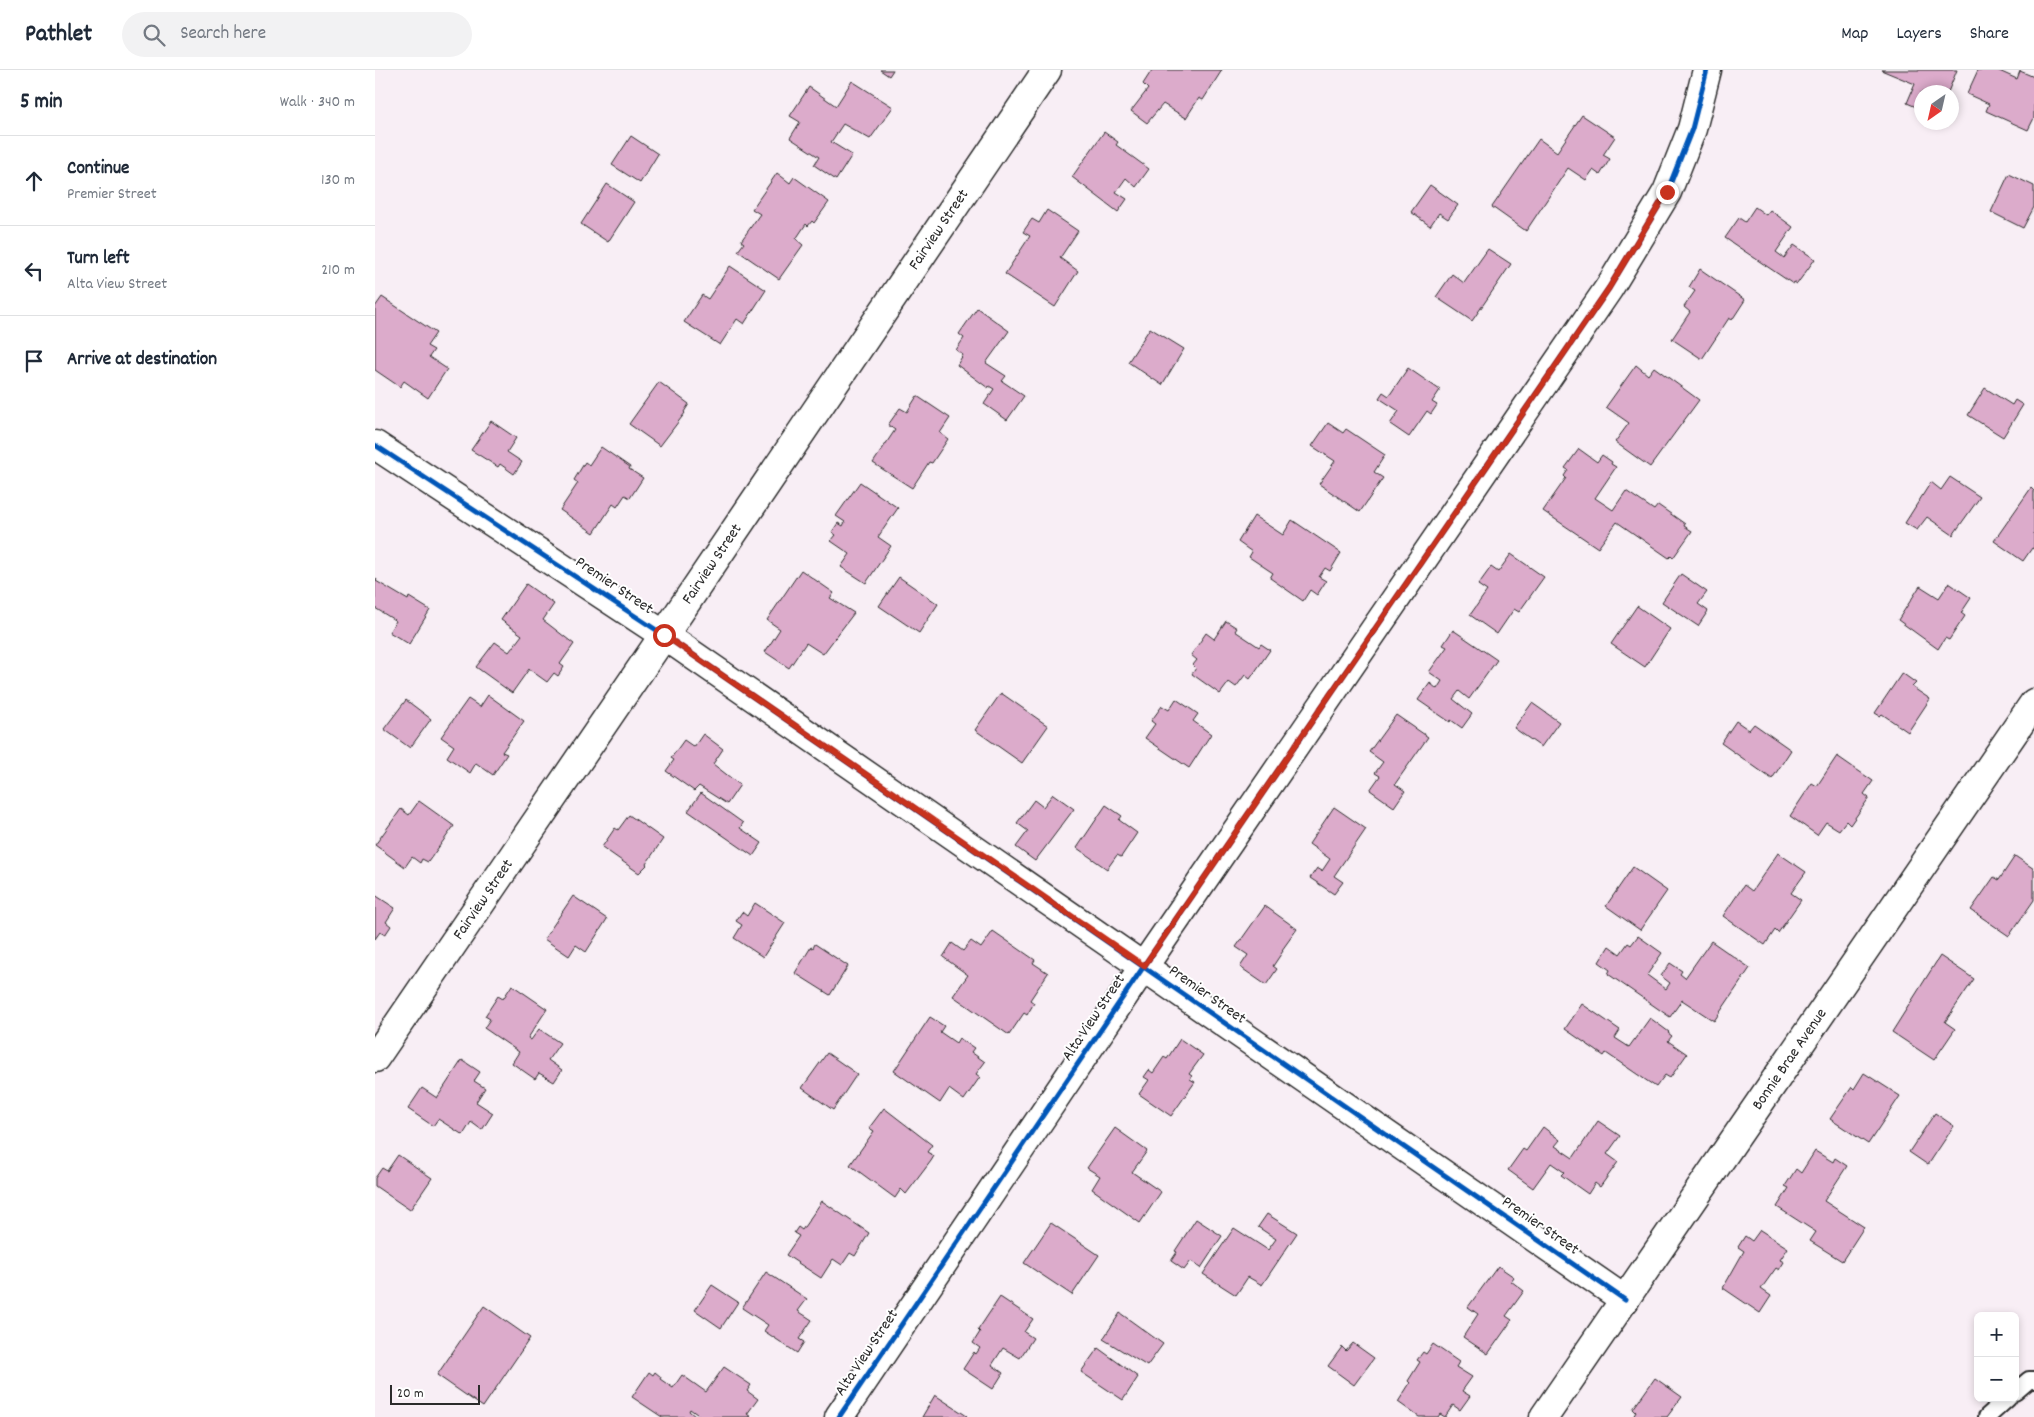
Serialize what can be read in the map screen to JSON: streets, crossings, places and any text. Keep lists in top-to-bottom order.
{
  "streets": {
    "street": [
      "Fairview Street",
      "Premier Street",
      "Alta View Street",
      "Bonnie Brae Avenue"
    ]
  },
  "crossings": [
    ["Fairview Street", "Premier Street"],
    ["Premier Street", "Alta View Street"],
    ["Premier Street", "Bonnie Brae Avenue"]
  ],
  "scale_bar": "20 m",
  "north": "bottom left",
  "page": {
    "header": "Pathlet",
    "search": "Search here",
    "nav": ["Map", "Layers", "Share"],
    "heading": ["5 min", "Walk · 340 m"],
    "list": [
      ["Continue", "Premier Street", "130 m"],
      ["Turn left", "Alta View Street", "210 m"],
      "Arrive at destination"
    ],
    "map_buttons": ["+", "−"],
    "scale": "20 m"
  }
}
